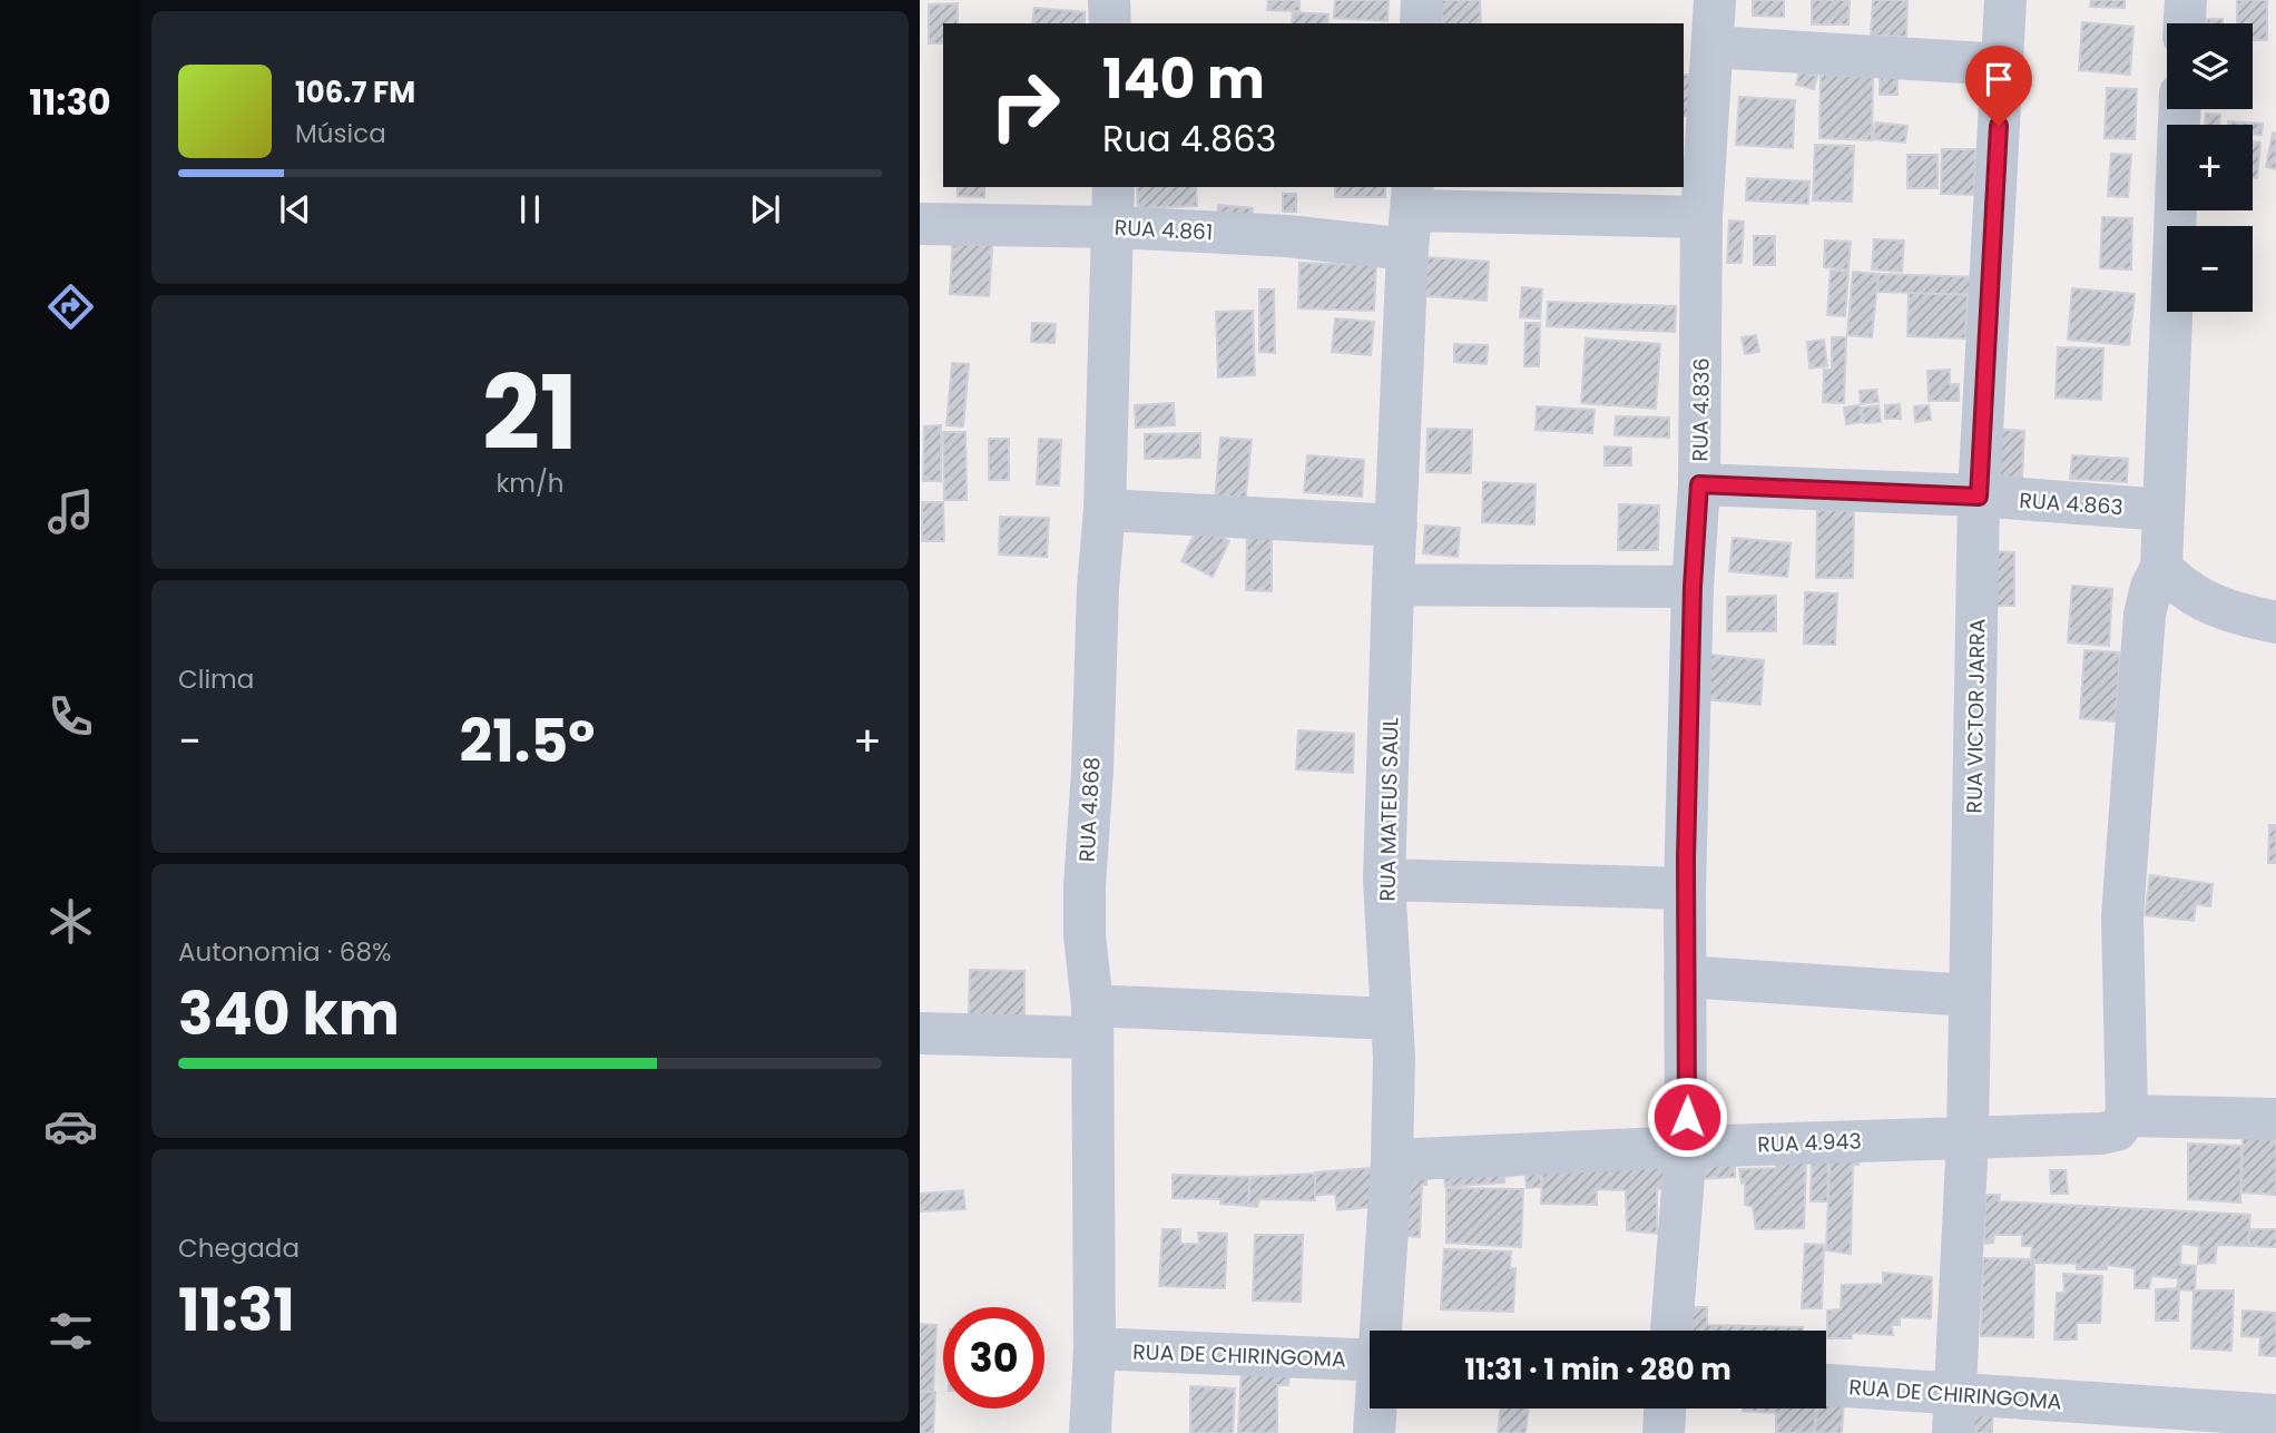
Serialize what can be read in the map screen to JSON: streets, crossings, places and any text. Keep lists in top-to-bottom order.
{
  "streets": {
    "street": [
      "RUA 4.861",
      "RUA 4.836",
      "RUA 4.863",
      "RUA VICTOR JARRA",
      "RUA 4.868",
      "RUA MATEUS SAUL",
      "RUA 4.943",
      "RUA DE CHIRINGOMA"
    ]
  },
  "crossings": [
    ["RUA 4.861", "RUA 4.836"],
    ["RUA 4.861", "RUA 4.868"],
    ["RUA 4.861", "RUA MATEUS SAUL"],
    ["RUA 4.836", "RUA 4.863"],
    ["RUA 4.836", "RUA 4.943"],
    ["RUA 4.863", "RUA VICTOR JARRA"],
    ["RUA VICTOR JARRA", "RUA 4.943"],
    ["RUA VICTOR JARRA", "RUA DE CHIRINGOMA"],
    ["RUA 4.868", "RUA DE CHIRINGOMA"],
    ["RUA MATEUS SAUL", "RUA 4.943"]
  ],
  "page": {
    "tabs": "11:30",
    "map_buttons": ["+", "−"],
    "turn": ["140 m", "Rua 4.863"],
    "song": ["106.7 FM", "Música"],
    "tile": [
      ["21", "km/h"],
      "Clima",
      ["Autonomia · 68%", "340 km"],
      ["Chegada", "11:31"]
    ],
    "heat": ["−", "21.5°", "+"],
    "limit": "30",
    "trip": "11:31 · 1 min · 280 m"
  }
}
